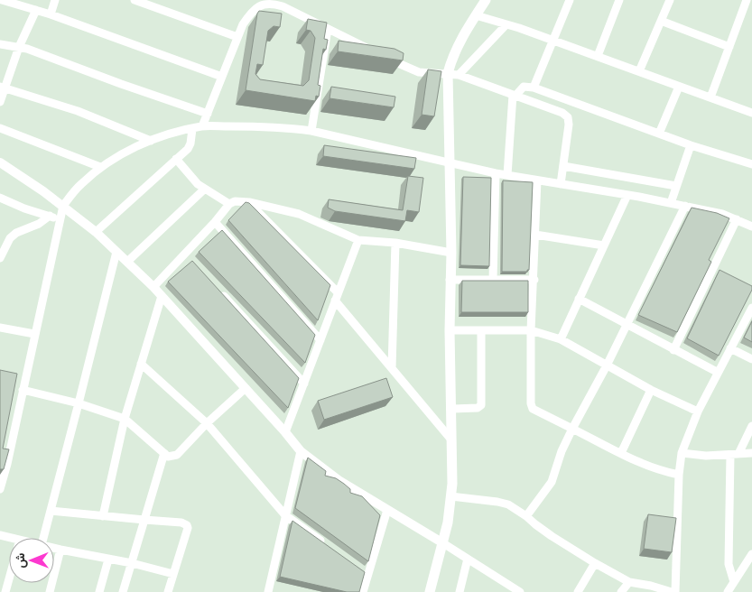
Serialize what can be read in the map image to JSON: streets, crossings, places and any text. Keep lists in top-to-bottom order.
{
  "north": "left"
}
